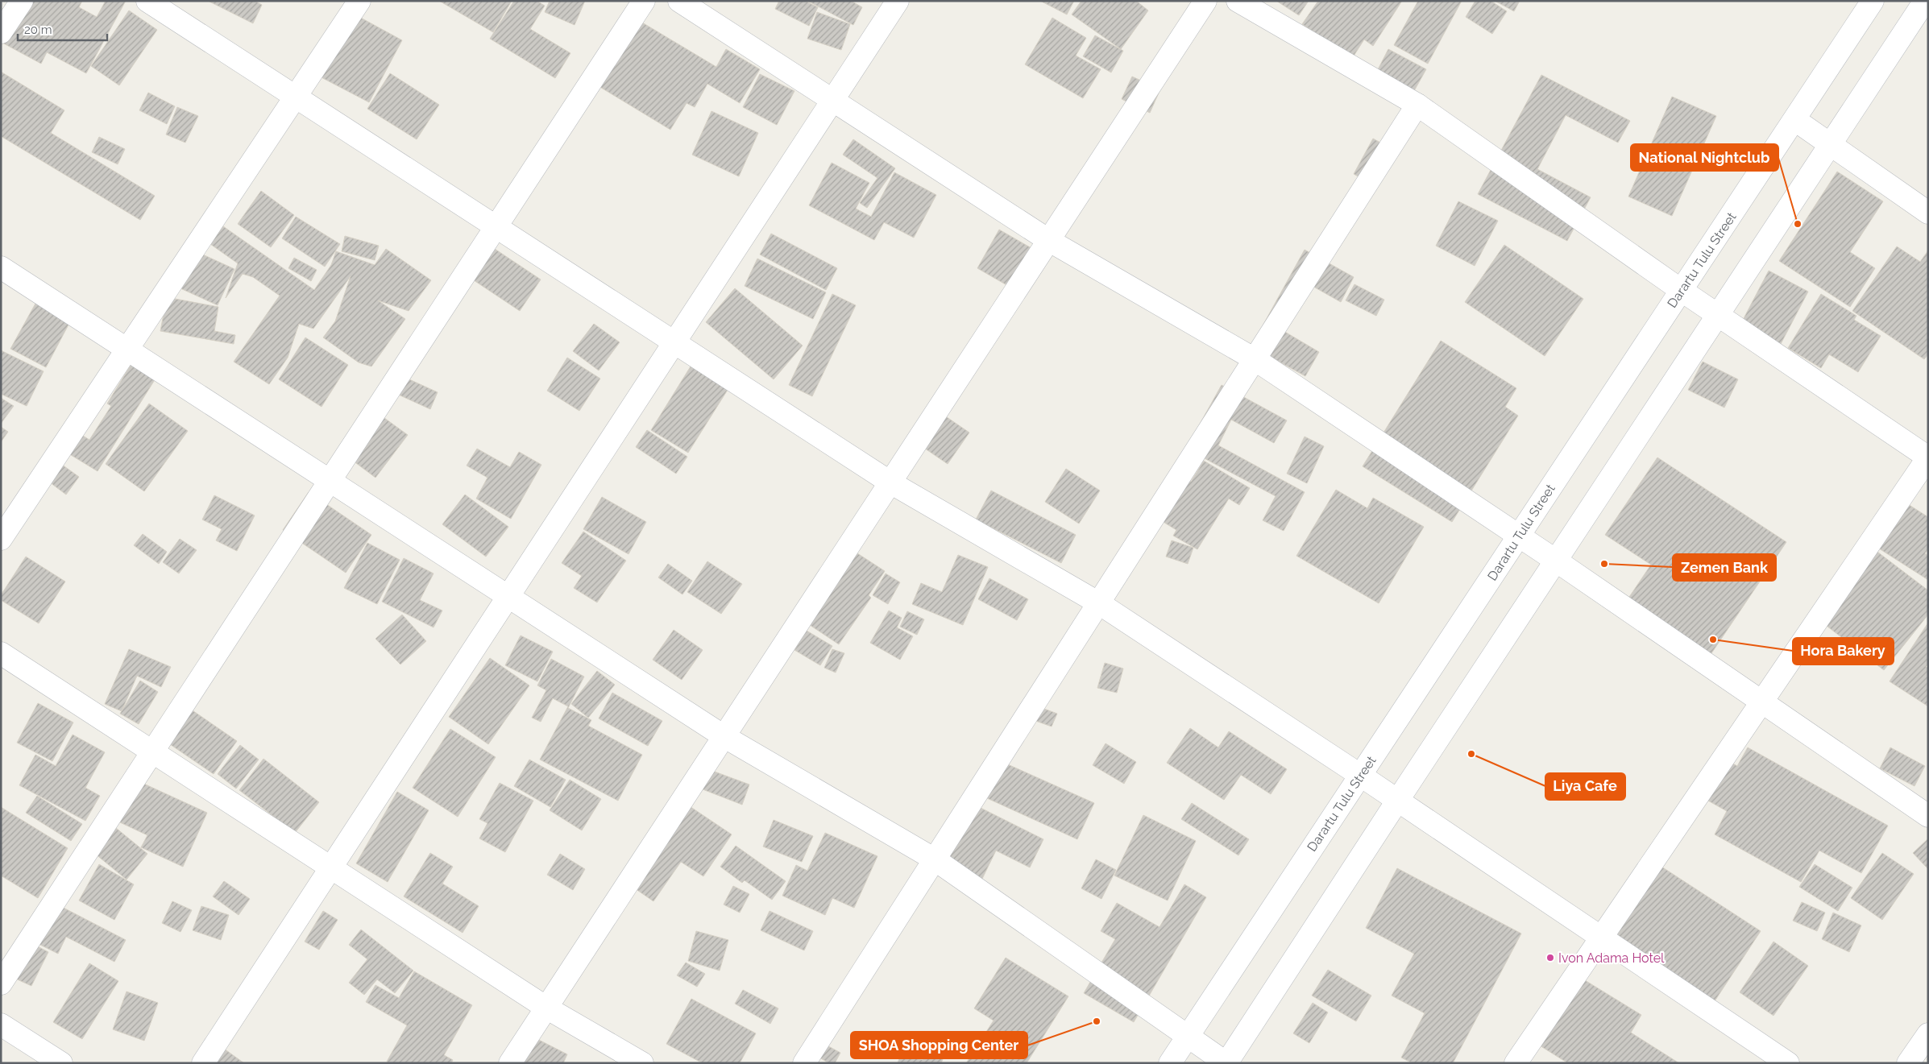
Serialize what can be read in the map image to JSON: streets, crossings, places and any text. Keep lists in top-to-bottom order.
{
  "streets": {
    "street": ["Darartu Tulu Street"]
  },
  "places": [
    "National Nightclub",
    "Zemen Bank",
    "Hora Bakery",
    "Liya Cafe",
    "Ivon Adama Hotel",
    "SHOA Shopping Center"
  ],
  "scale_bar": "20 m"
}
